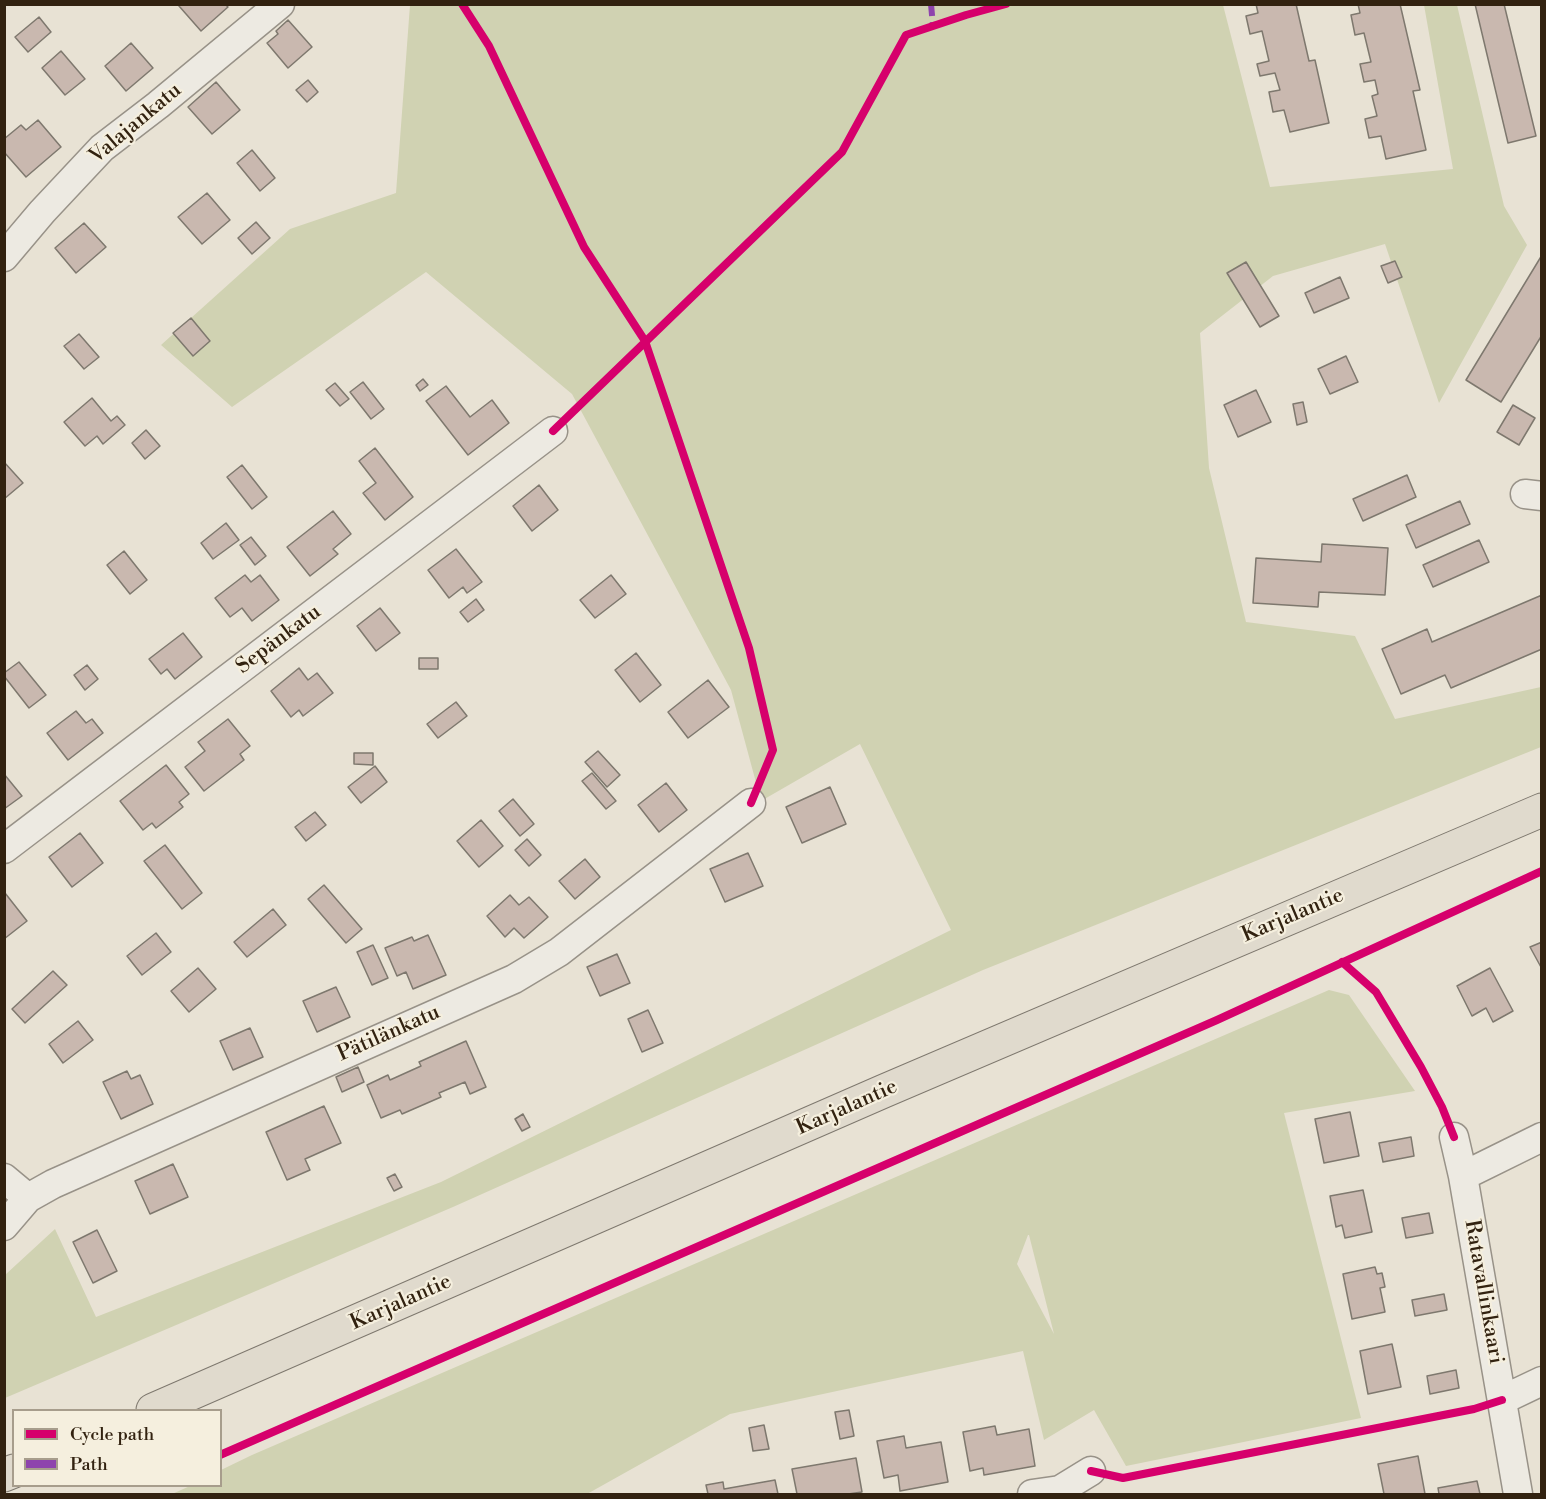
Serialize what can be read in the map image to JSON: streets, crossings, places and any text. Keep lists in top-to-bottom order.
{
  "streets": {
    "main road": ["Karjalantie"],
    "street": [
      "Valajankatu",
      "Sepänkatu",
      "Pätilänkatu",
      "Ratavallinkaari"
    ]
  },
  "legend": ["Cycle path", "Path"]
}
